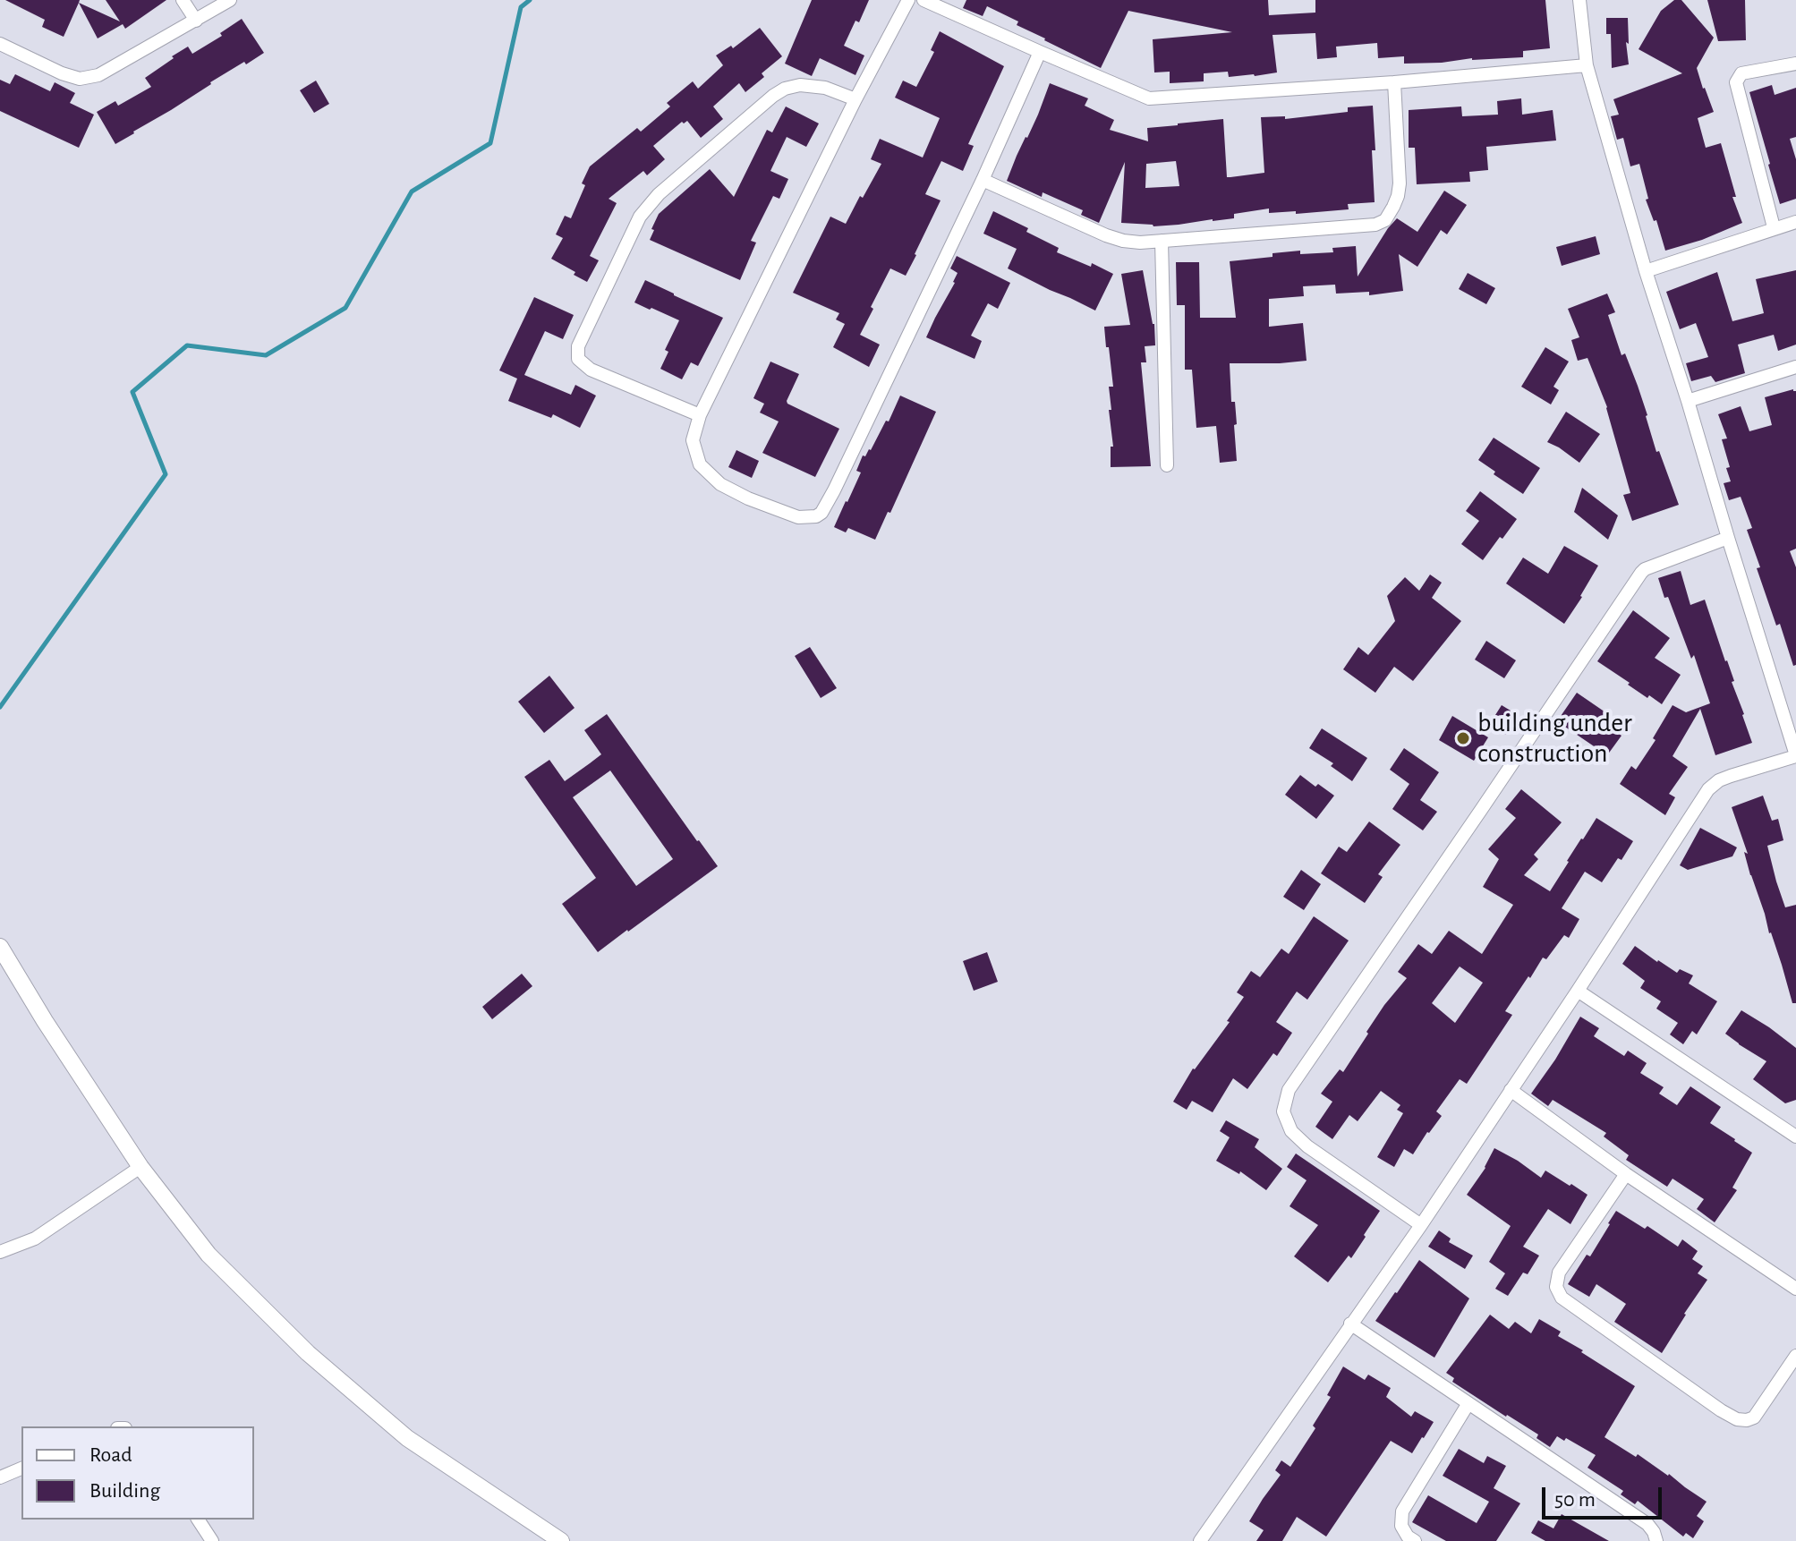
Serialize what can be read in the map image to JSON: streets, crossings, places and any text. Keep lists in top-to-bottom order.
{
  "places": ["building under construction"],
  "legend": ["Road", "Building"],
  "scale_bar": "50 m"
}
